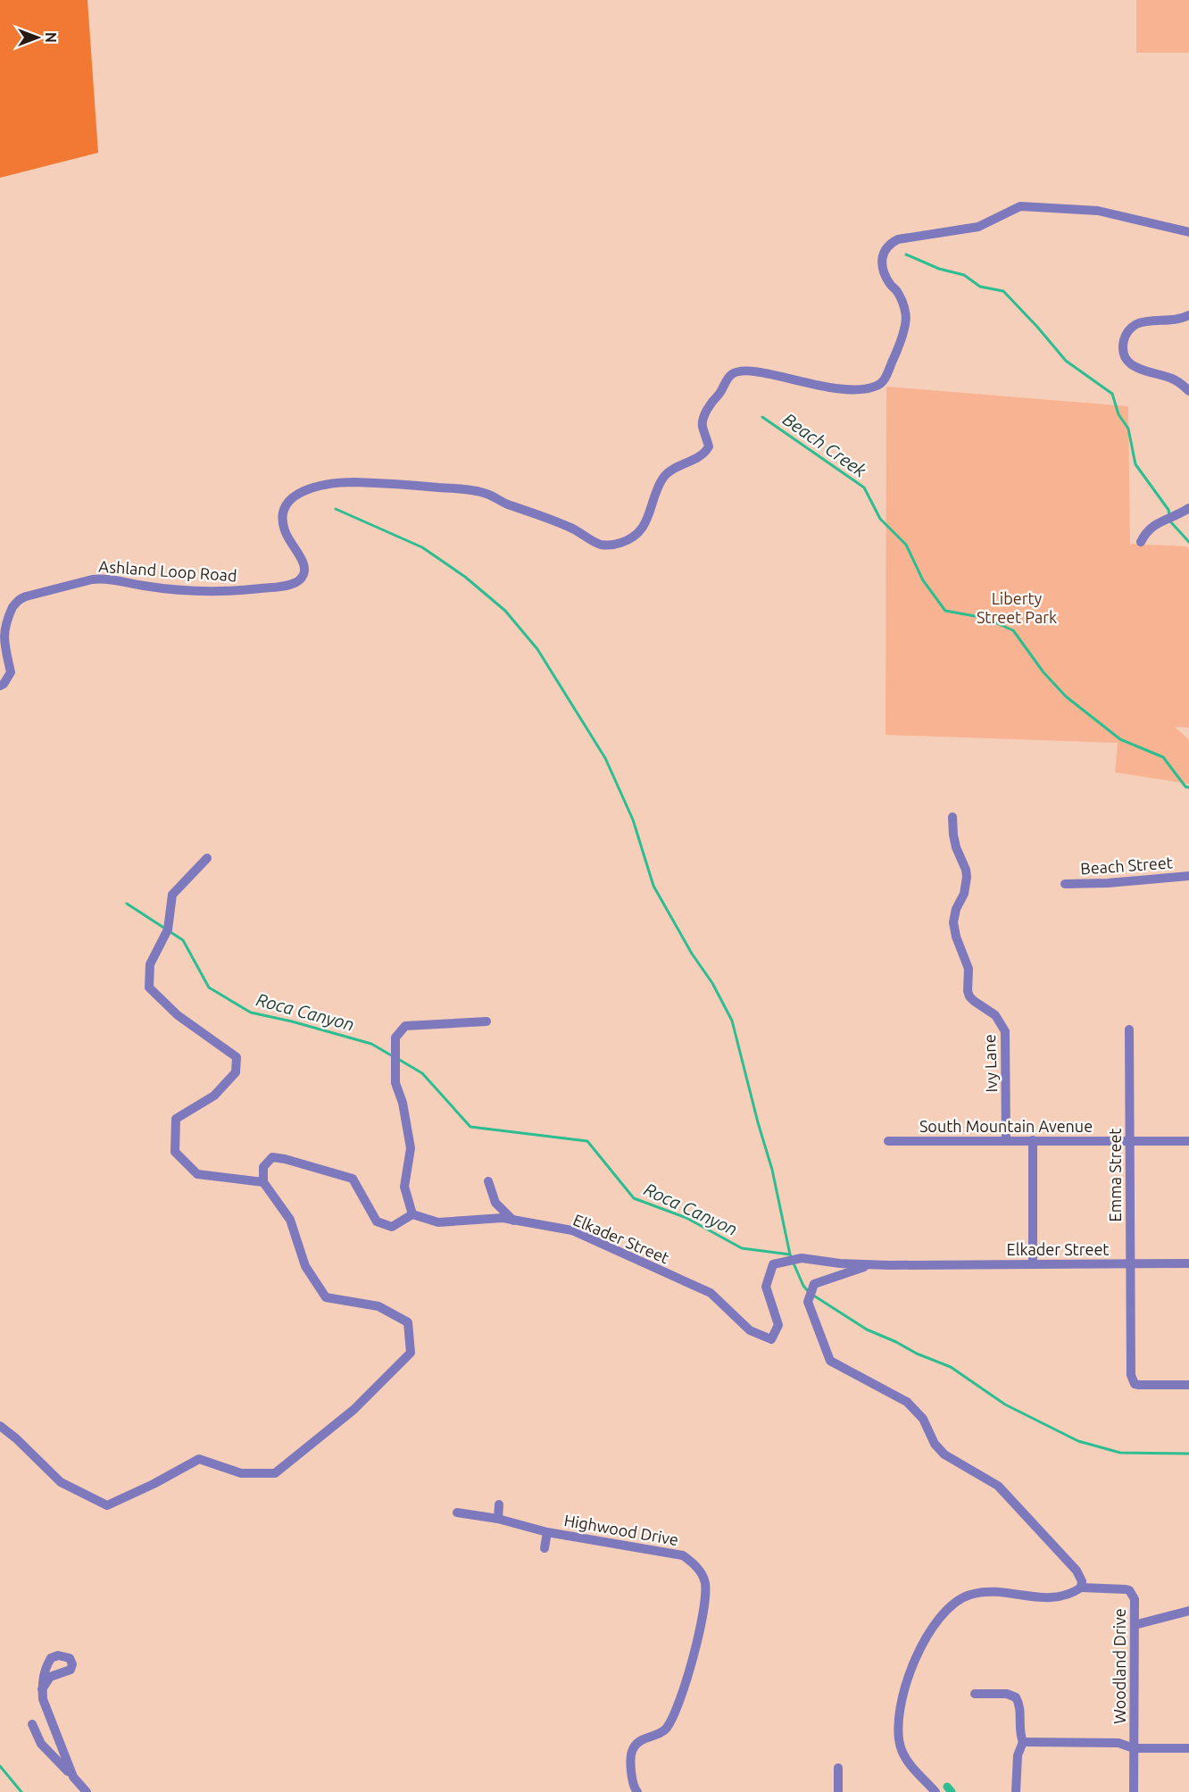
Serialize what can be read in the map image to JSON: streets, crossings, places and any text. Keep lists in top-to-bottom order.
{
  "streets": {
    "street": [
      "Ashland Loop Road",
      "Beach Street",
      "Ivy Lane",
      "South Mountain Avenue",
      "Emma Street",
      "Elkader Street",
      "Highwood Drive",
      "Woodland Drive"
    ]
  },
  "crossings": [
    ["Ivy Lane", "South Mountain Avenue"],
    ["South Mountain Avenue", "Emma Street"],
    ["Emma Street", "Elkader Street"]
  ],
  "water": ["Beach Creek", "Roca Canyon"],
  "parks": ["Liberty Street Park"],
  "north": "right"
}
